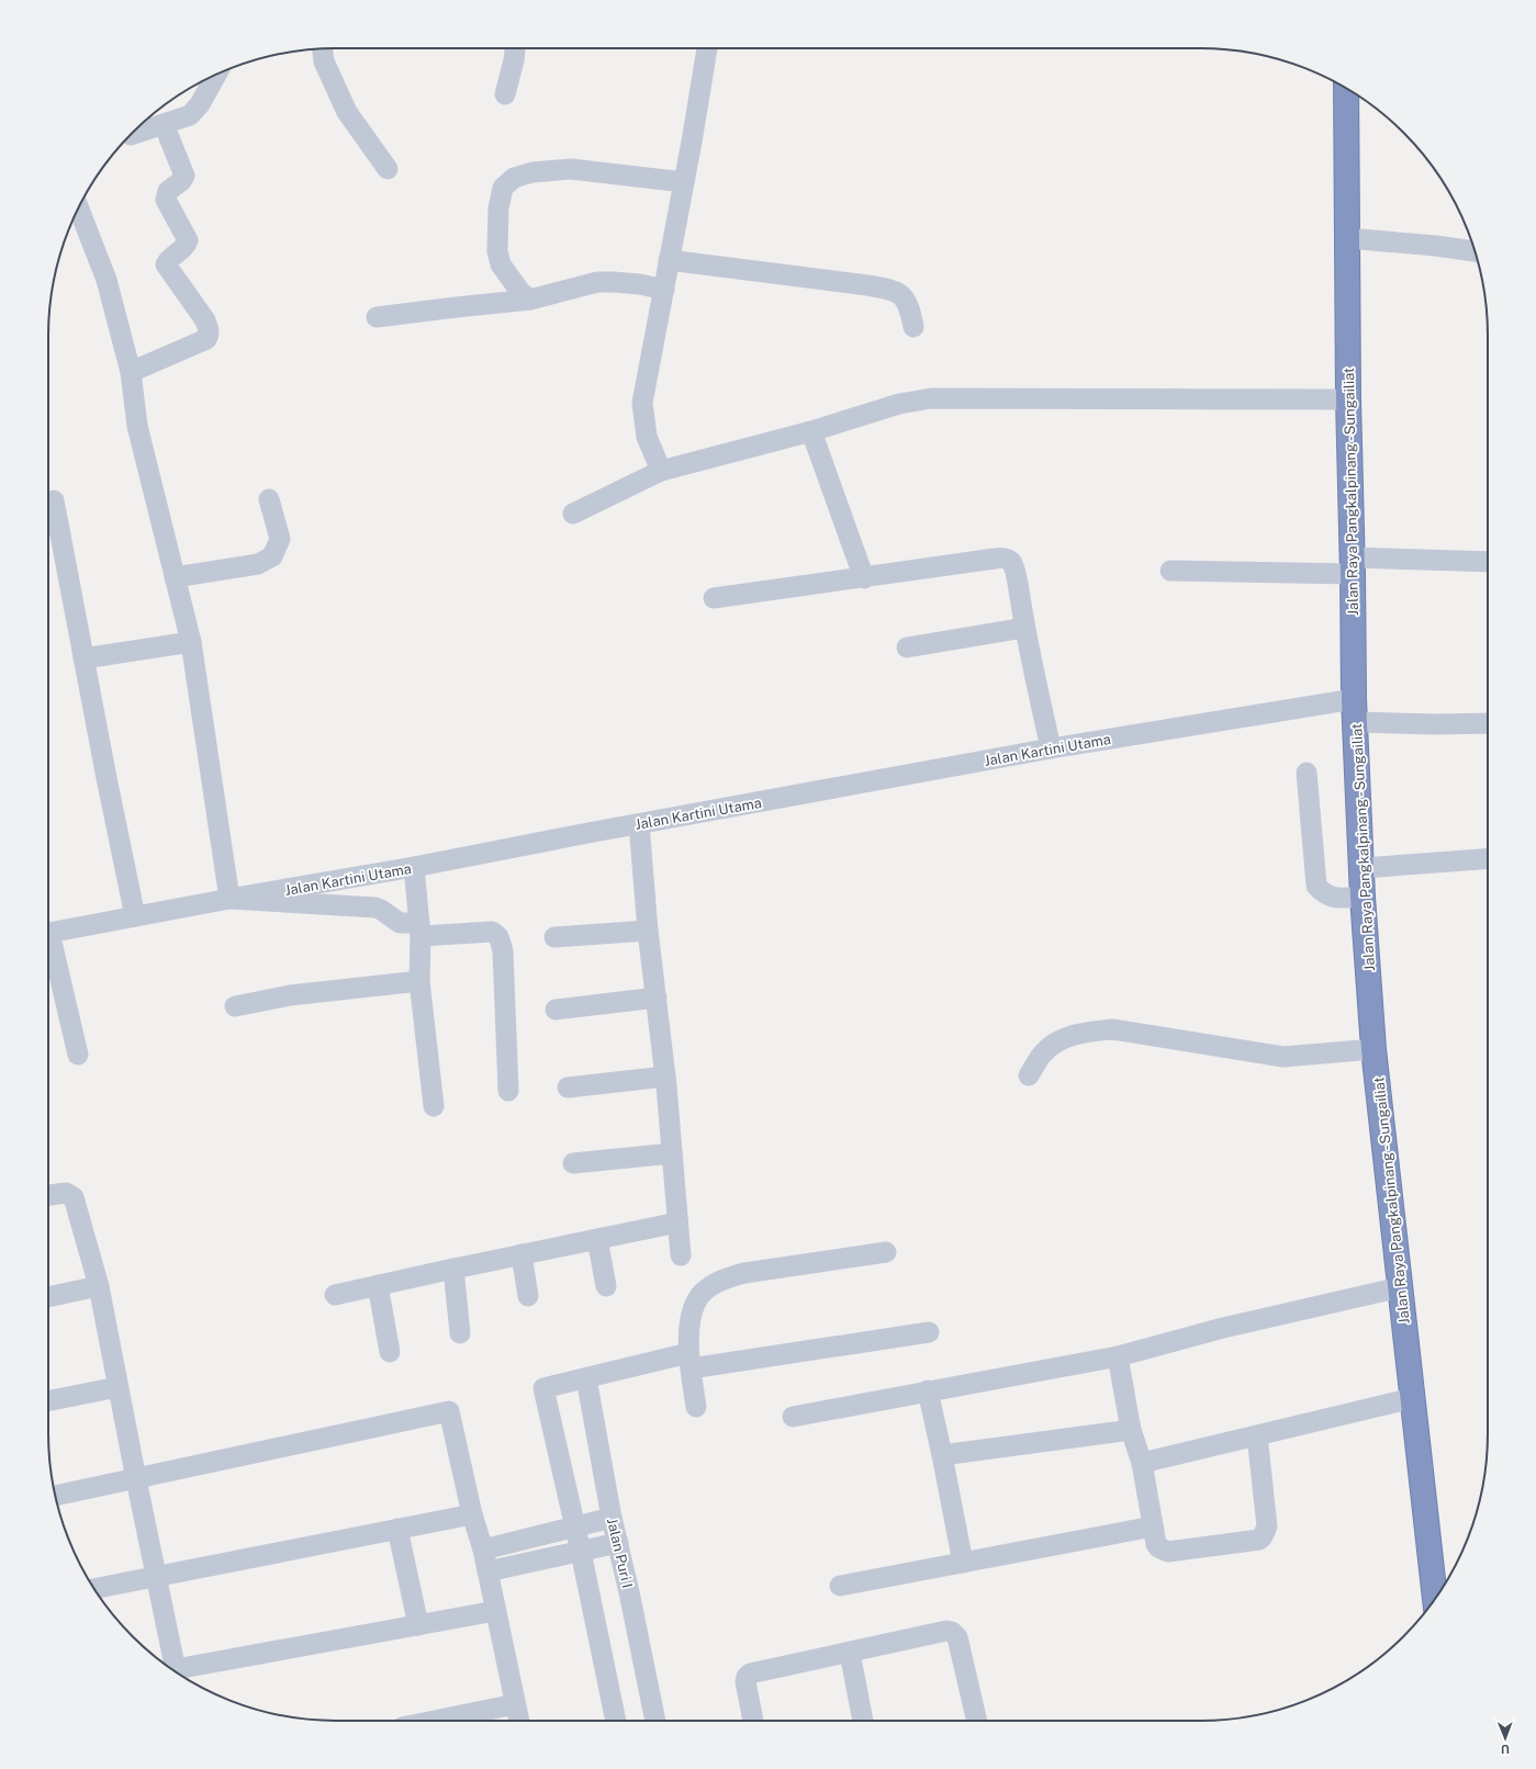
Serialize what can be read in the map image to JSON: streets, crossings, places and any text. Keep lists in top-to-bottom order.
{
  "streets": {
    "highway": ["Jalan Raya Pangkalpinang - Sungailiat"],
    "street": ["Jalan Kartini Utama", "Jalan Puri I"]
  },
  "crossings": [
    ["Jalan Raya Pangkalpinang - Sungailiat", "Jalan Kartini Utama"]
  ],
  "north": "bottom"
}
